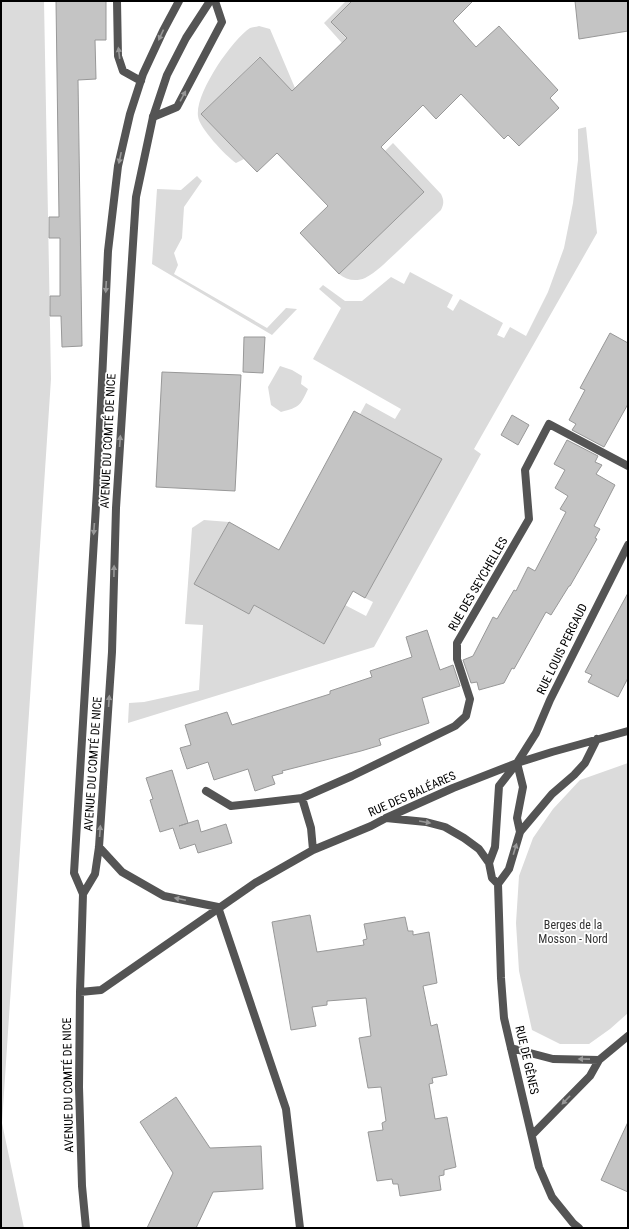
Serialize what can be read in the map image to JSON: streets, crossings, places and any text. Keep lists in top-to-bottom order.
{
  "streets": {
    "street": [
      "AVENUE DU COMTÉ DE NICE",
      "RUE DES SEYCHELLES",
      "RUE LOUIS PERGAUD",
      "RUE DES BALÉARES",
      "RUE DE GÊNES"
    ]
  },
  "crossings": [
    ["AVENUE DU COMTÉ DE NICE", "RUE DES BALÉARES"],
    ["RUE LOUIS PERGAUD", "RUE DES BALÉARES"],
    ["RUE DES BALÉARES", "RUE DE GÊNES"]
  ],
  "parks": ["Berges de la Mosson - Nord"]
}
